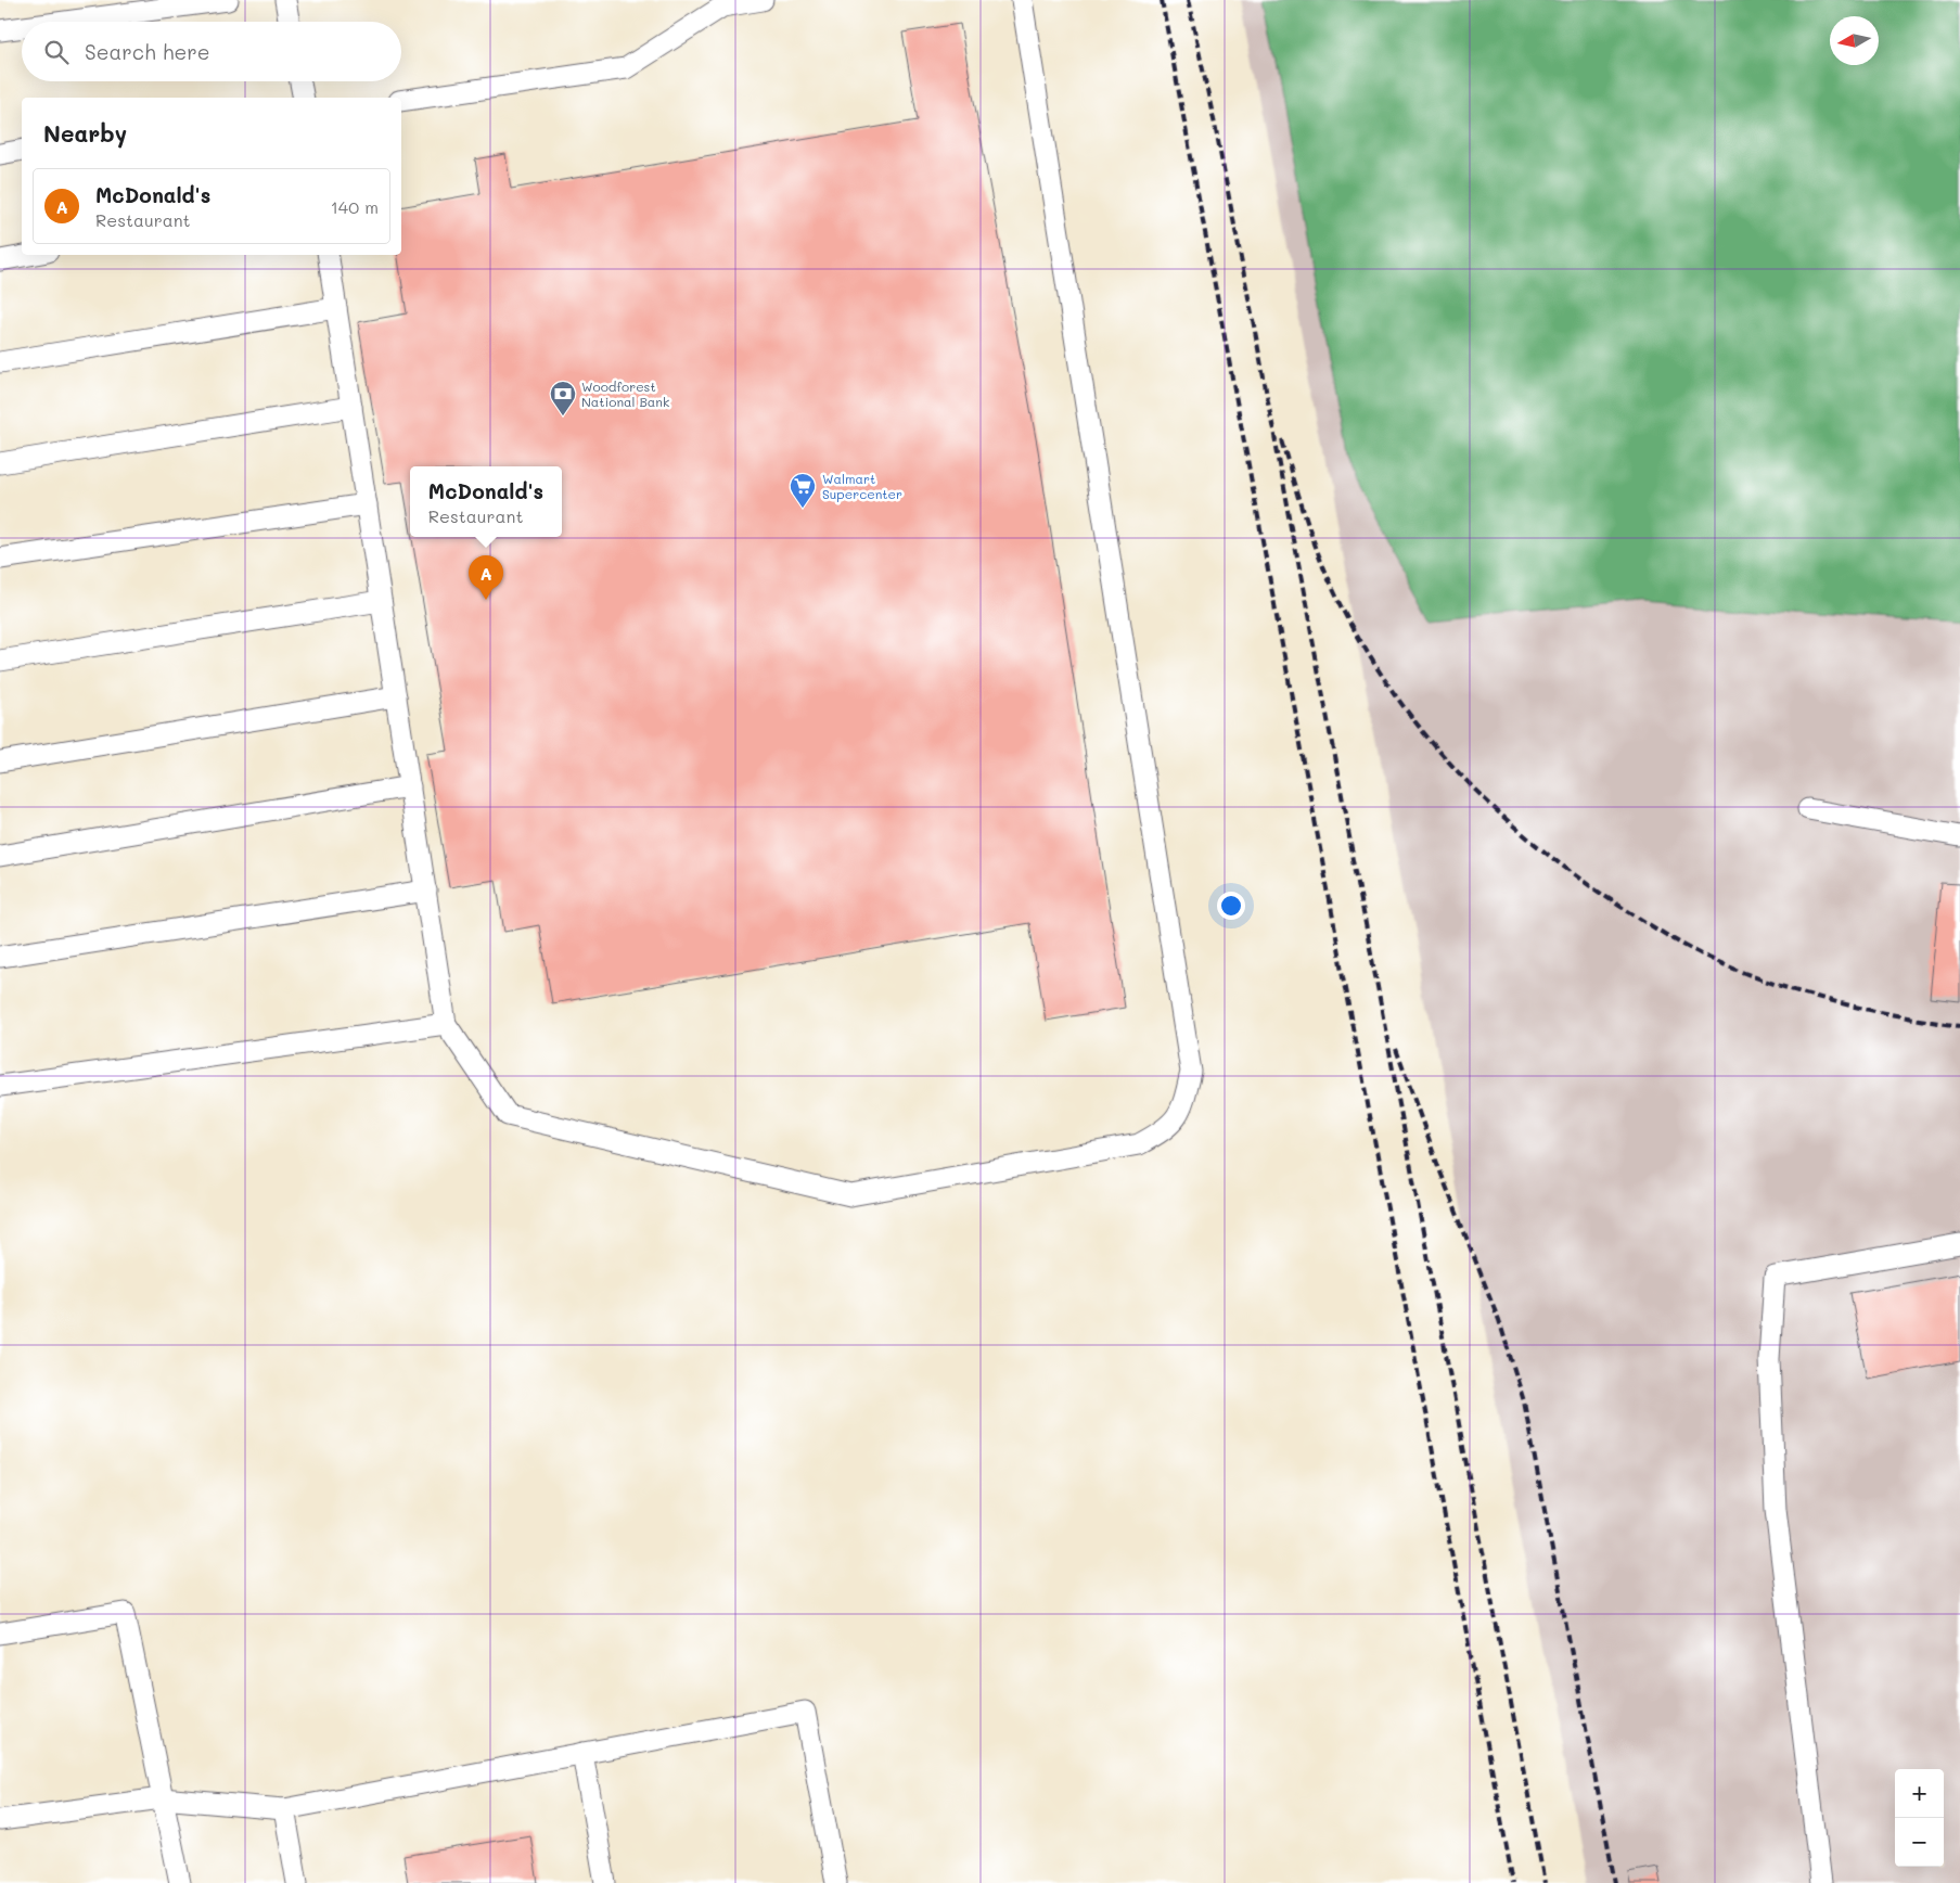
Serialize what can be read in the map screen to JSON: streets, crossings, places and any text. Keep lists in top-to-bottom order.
{
  "places": {
    "bank": ["Woodforest National Bank"],
    "supermarket": ["Walmart Supercenter"]
  },
  "north": "left",
  "page": {
    "search": "Search here",
    "heading": "Nearby",
    "list": [
      {
        "mark": "A",
        "name": "McDonald's",
        "note": "Restaurant",
        "value": "140 m"
      }
    ],
    "popup": ["McDonald's", "Restaurant"],
    "pins": "A",
    "map_buttons": ["+", "−"]
  }
}
